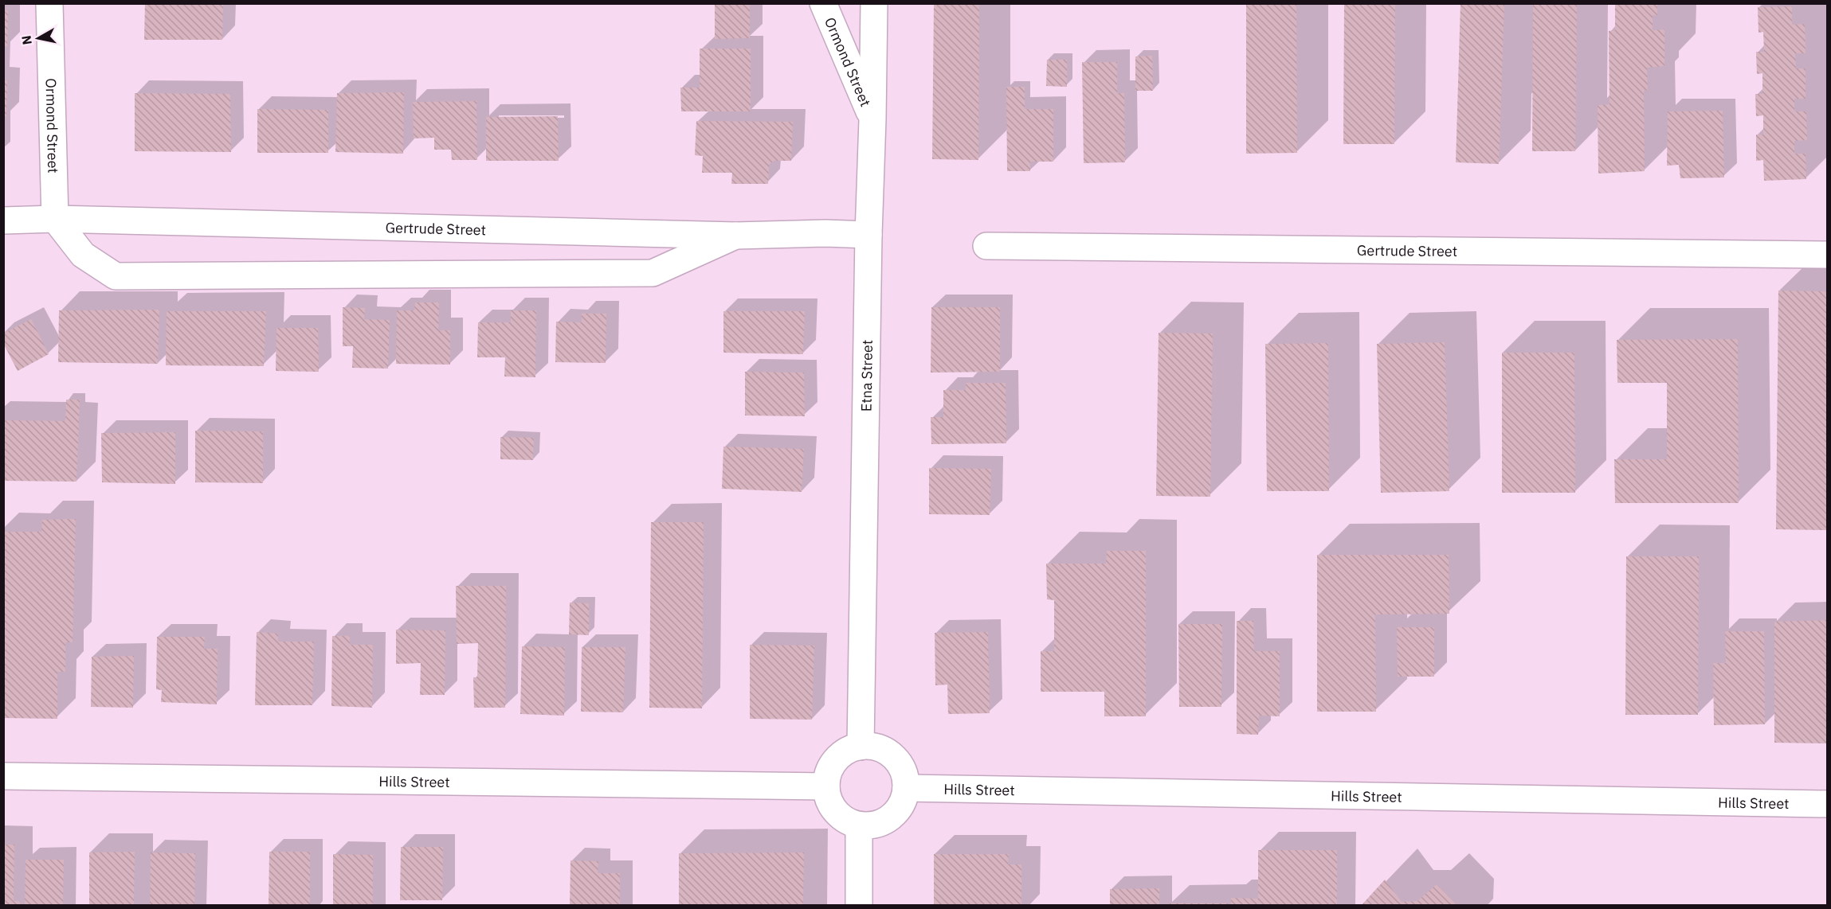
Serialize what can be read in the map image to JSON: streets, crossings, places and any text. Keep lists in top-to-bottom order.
{
  "streets": {
    "street": [
      "Ormond Street",
      "Gertrude Street",
      "Etna Street",
      "Hills Street"
    ]
  },
  "crossings": [
    ["Ormond Street", "Gertrude Street"],
    ["Ormond Street", "Etna Street"],
    ["Gertrude Street", "Etna Street"],
    ["Etna Street", "Hills Street"]
  ],
  "north": "left"
}
